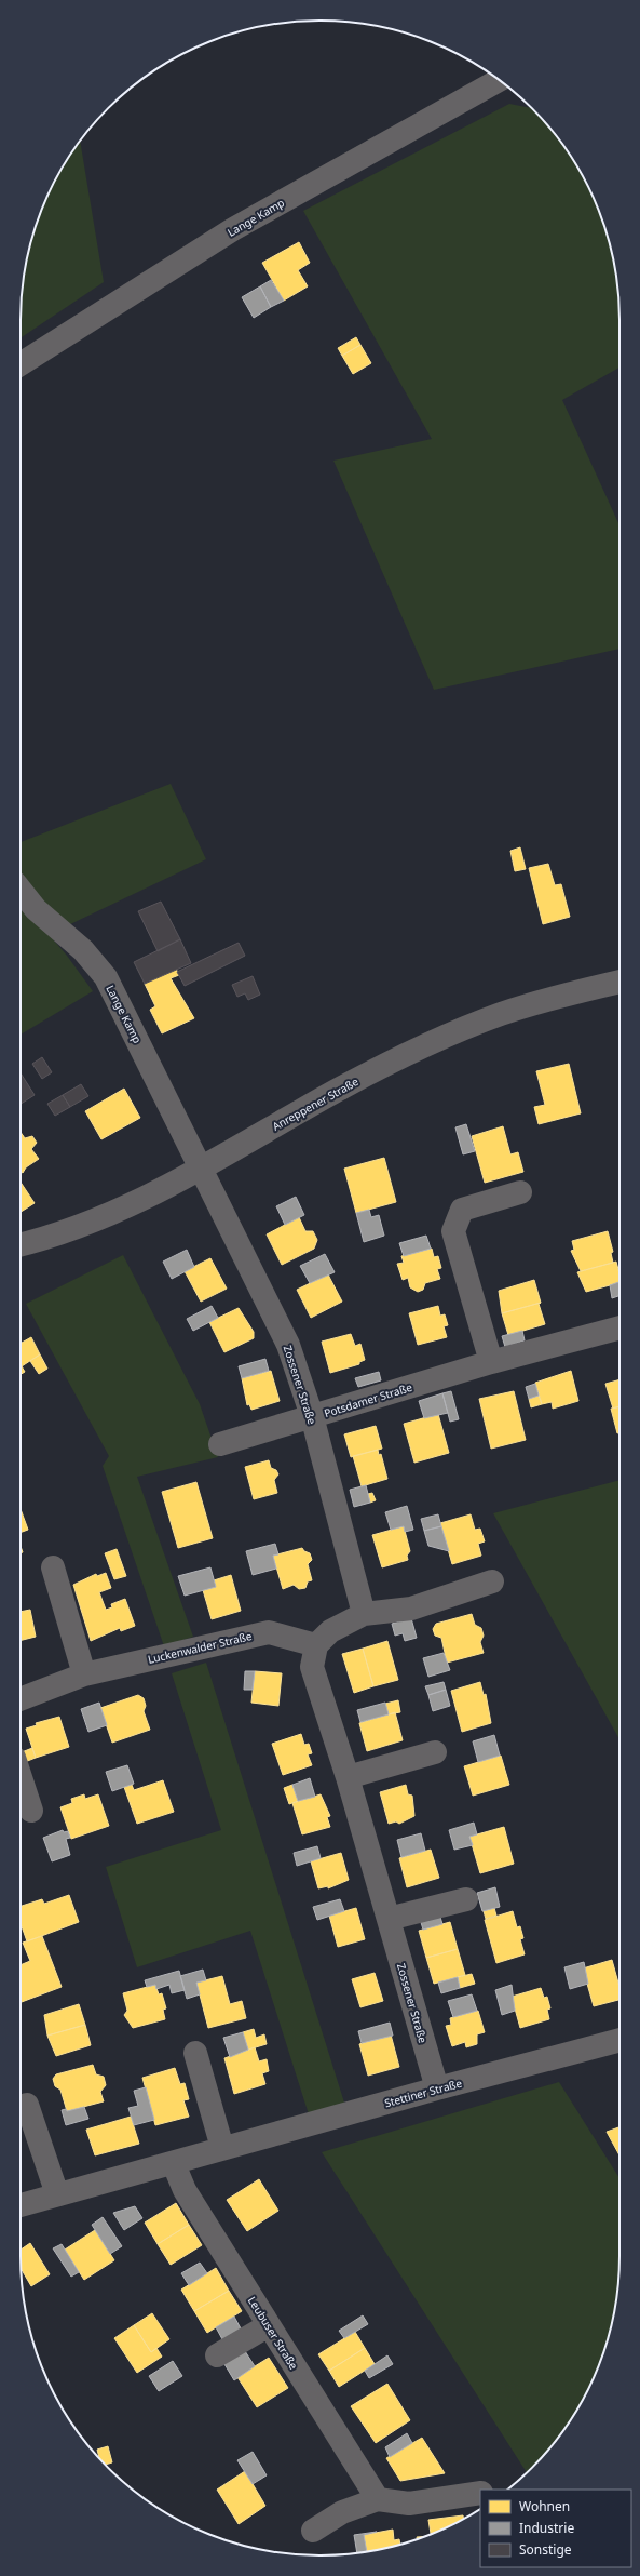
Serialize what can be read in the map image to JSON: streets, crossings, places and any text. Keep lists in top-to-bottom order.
{
  "streets": {
    "street": [
      "Lange Kamp",
      "Anreppener Straße",
      "Zossener Straße",
      "Potsdamer Straße",
      "Luckenwalder Straße",
      "Stettiner Straße",
      "Leubuser Straße"
    ]
  },
  "crossings": [
    ["Lange Kamp", "Anreppener Straße"],
    ["Lange Kamp", "Zossener Straße"],
    ["Anreppener Straße", "Zossener Straße"],
    ["Zossener Straße", "Potsdamer Straße"],
    ["Zossener Straße", "Luckenwalder Straße"],
    ["Zossener Straße", "Stettiner Straße"],
    ["Stettiner Straße", "Leubuser Straße"]
  ],
  "legend": ["Wohnen", "Industrie", "Sonstige"]
}
